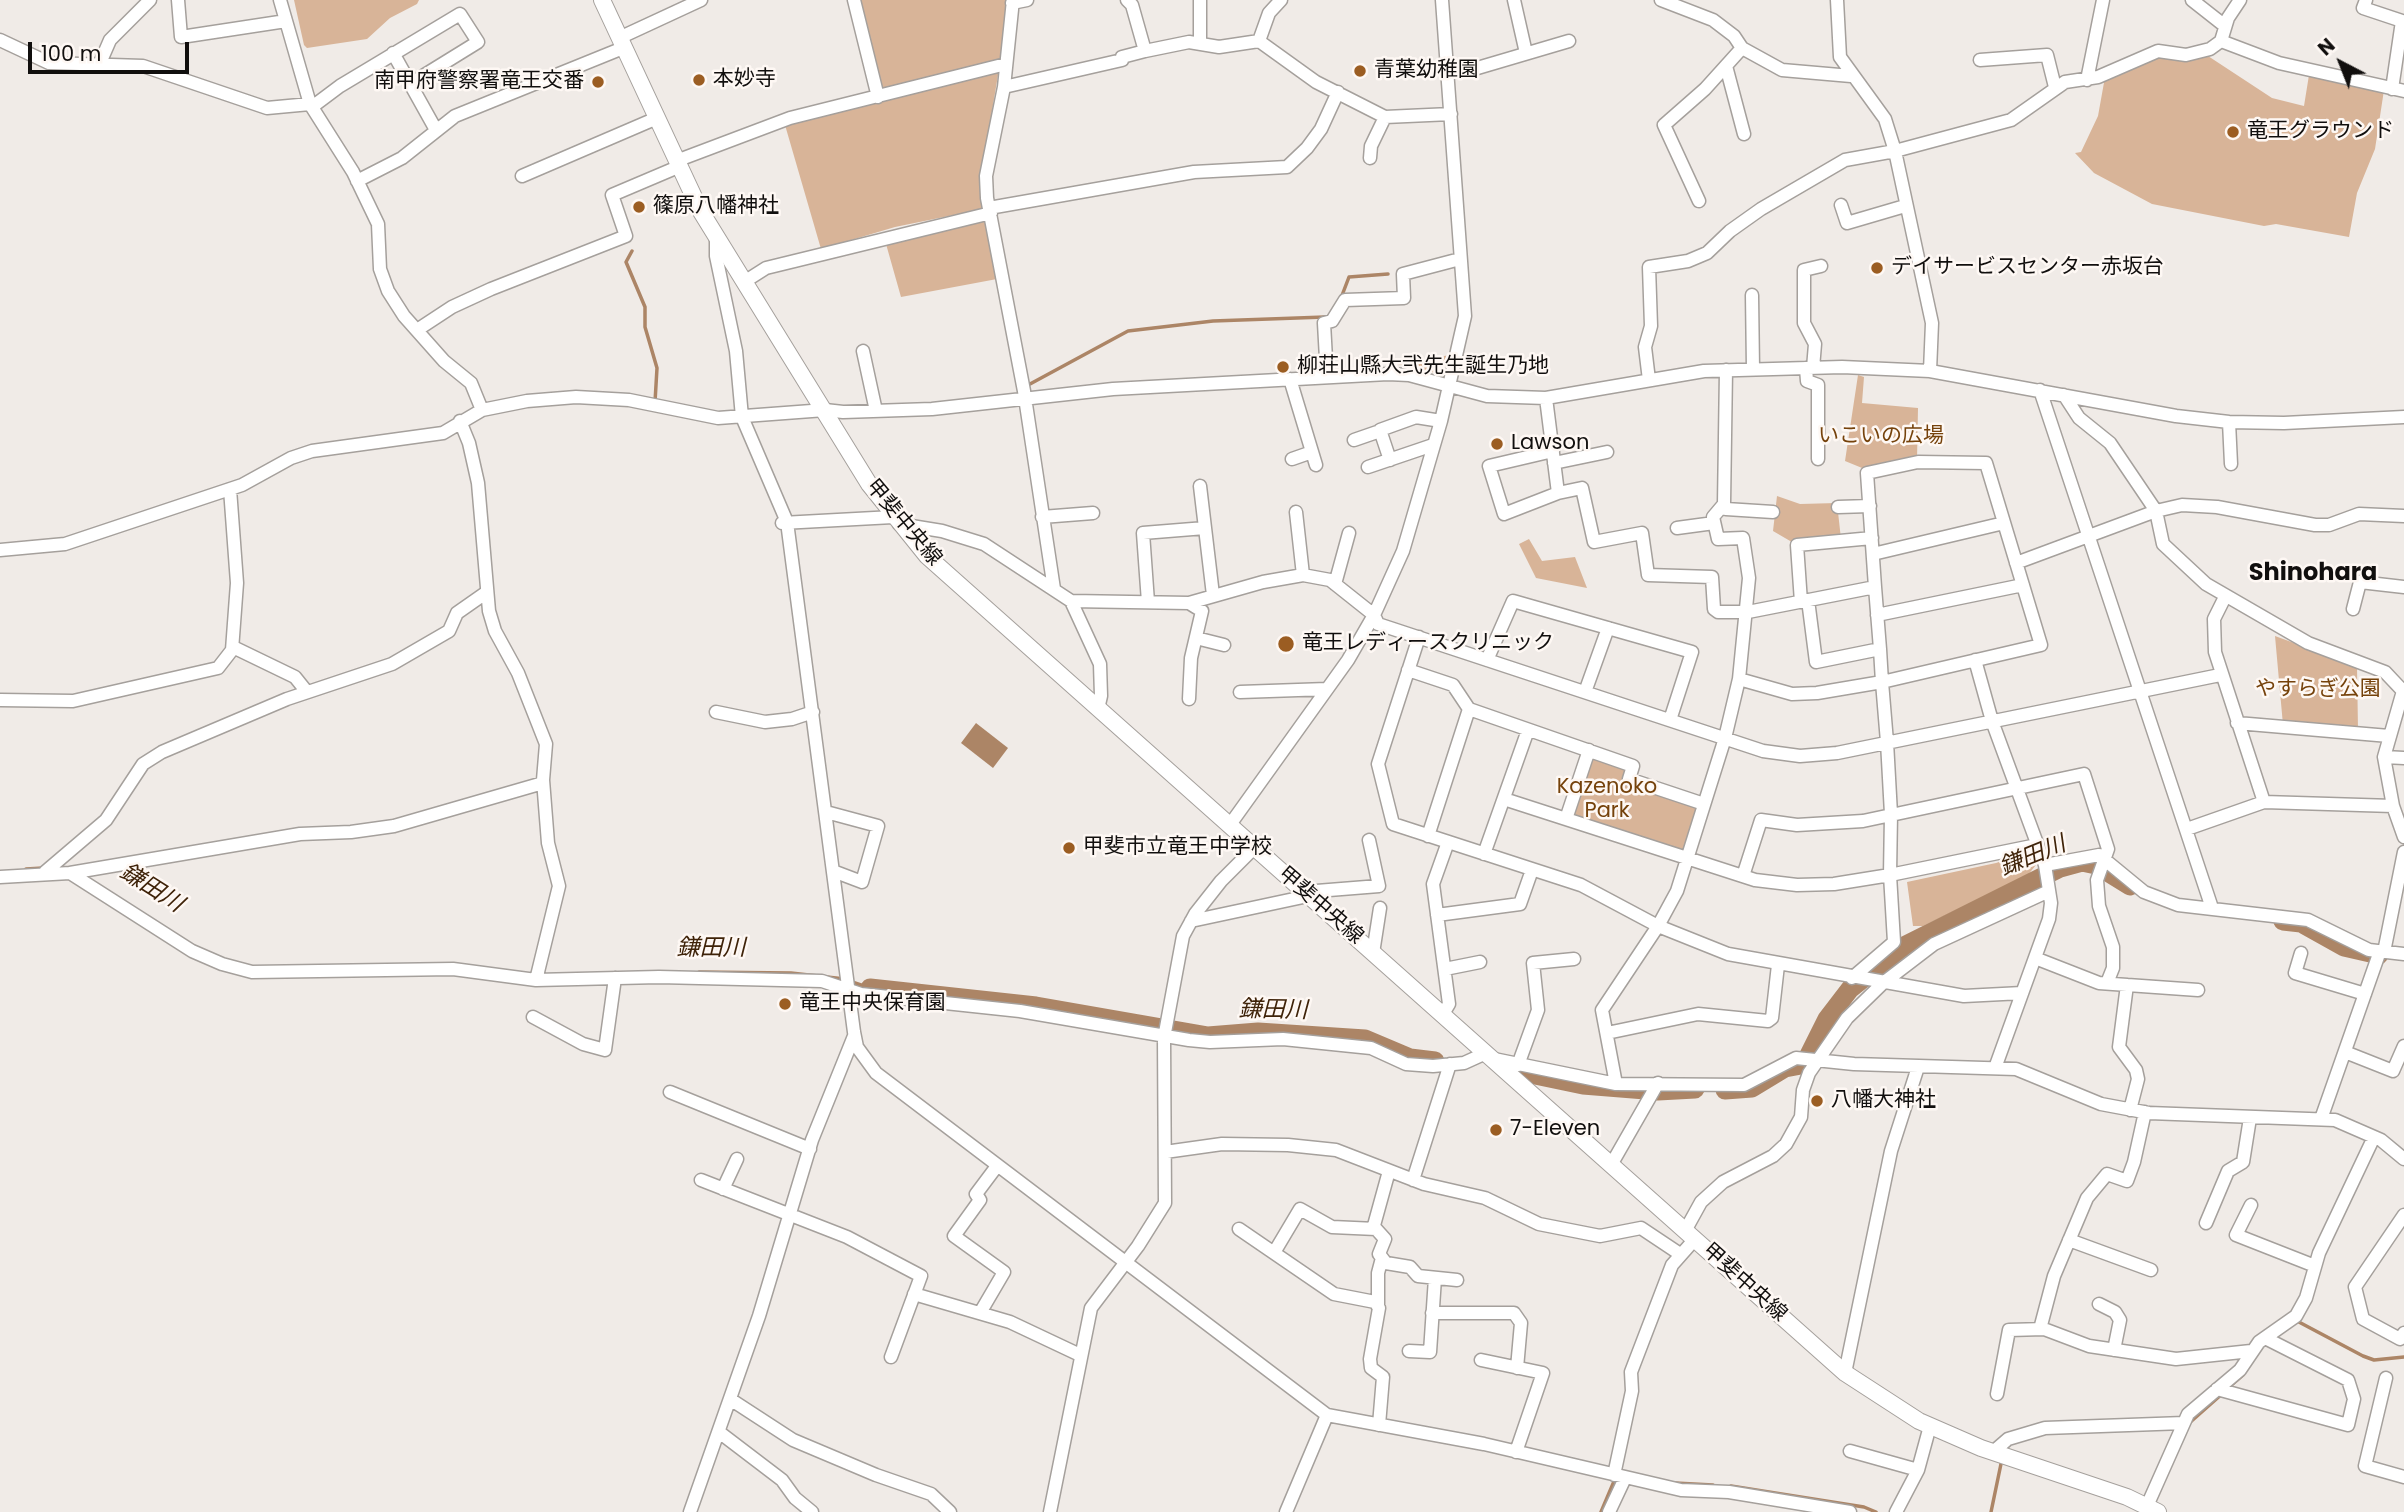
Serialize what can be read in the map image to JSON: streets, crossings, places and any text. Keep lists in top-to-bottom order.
{
  "streets": {
    "main road": ["甲斐中央線"]
  },
  "districts": ["Shinohara"],
  "water": ["鎌田川"],
  "parks": ["いこいの広場", "やすらぎ公園", "Kazenoko Park"],
  "places": [
    "青葉幼稚園",
    "本妙寺",
    "南甲府警察署竜王交番",
    "竜王グラウンド",
    "篠原八幡神社",
    "デイサービスセンター赤坂台",
    "柳荘山縣大弐先生誕生乃地",
    "Lawson",
    "竜王レディースクリニック",
    "甲斐市立竜王中学校",
    "竜王中央保育園",
    "八幡大神社",
    "7-Eleven"
  ],
  "scale_bar": "100 m",
  "north": "top left"
}
